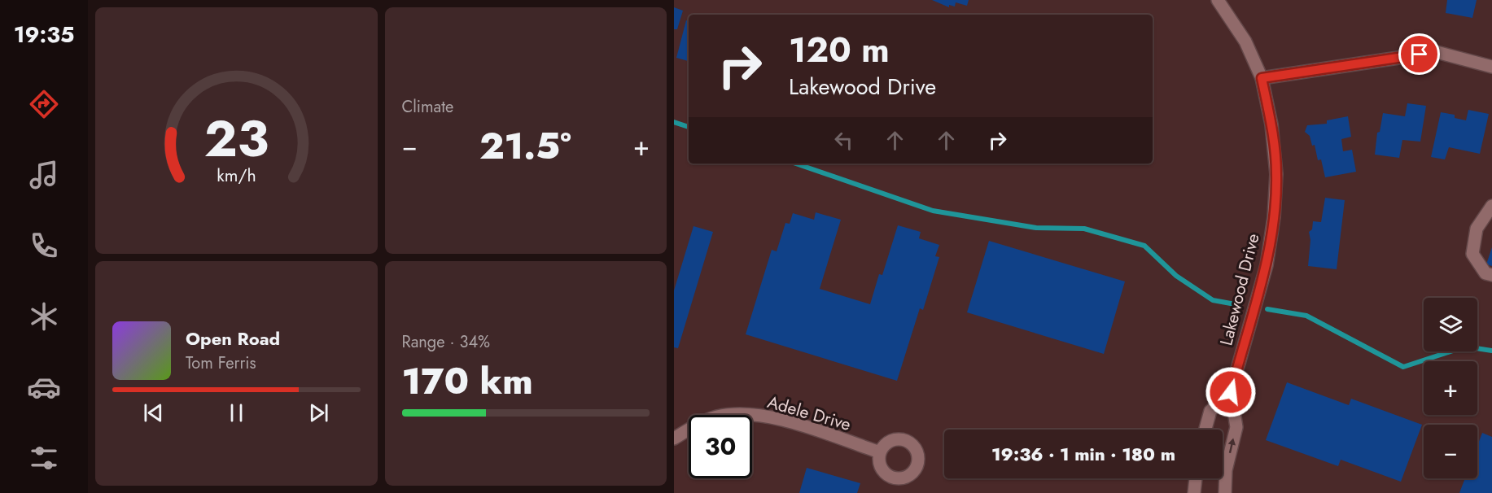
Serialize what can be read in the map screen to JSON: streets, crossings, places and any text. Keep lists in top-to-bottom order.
{
  "streets": {
    "street": ["Lakewood Drive", "Adele Drive"]
  },
  "page": {
    "tabs": "19:35",
    "tile": [
      "Climate",
      ["Range · 34%", "170 km"]
    ],
    "turn": ["120 m", "Lakewood Drive"],
    "heat": ["−", "21.5°", "+"],
    "map_buttons": ["+", "−"],
    "song": ["Open Road", "Tom Ferris"],
    "limit": "30",
    "trip": "19:36 · 1 min · 180 m",
    "gauge": ["23", "km/h"]
  }
}
